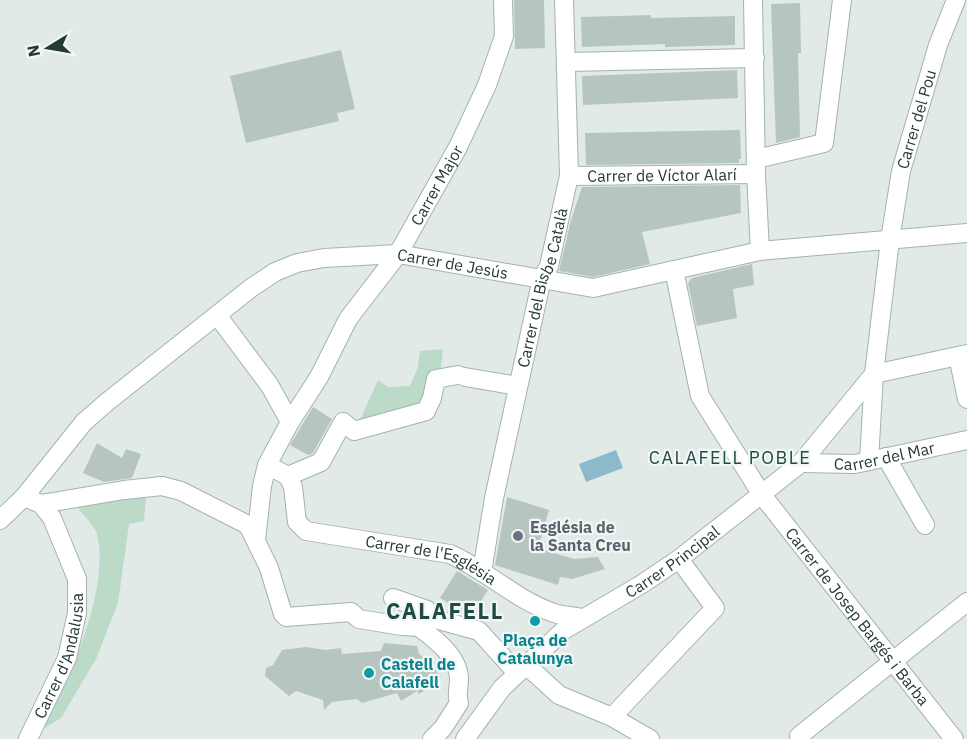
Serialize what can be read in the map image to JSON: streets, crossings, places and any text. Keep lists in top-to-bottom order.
{
  "streets": {
    "street": [
      "Carrer del Pou",
      "Carrer de Víctor Alarí",
      "Carrer Major",
      "Carrer de Jesús",
      "Carrer del Bisbe Català",
      "Carrer del Mar",
      "Carrer Principal",
      "Carrer de l'Església",
      "Carrer de Josep Bargés i Barba",
      "Carrer d'Andalusia"
    ]
  },
  "crossings": [
    ["Carrer del Pou", "Carrer de Jesús"],
    ["Carrer del Pou", "Carrer del Mar"],
    ["Carrer del Pou", "Carrer Principal"],
    ["Carrer de Víctor Alarí", "Carrer del Bisbe Català"],
    ["Carrer Major", "Carrer de Jesús"],
    ["Carrer de Jesús", "Carrer del Bisbe Català"],
    ["Carrer de Jesús", "Carrer de Josep Bargés i Barba"],
    ["Carrer del Bisbe Català", "Carrer de l'Església"],
    ["Carrer del Mar", "Carrer Principal"],
    ["Carrer Principal", "Carrer de l'Església"],
    ["Carrer Principal", "Carrer de Josep Bargés i Barba"]
  ],
  "districts": ["CALAFELL POBLE", "CALAFELL"],
  "places": ["Església de la Santa Creu", "Plaça de Catalunya", "Castell de Calafell"],
  "north": "left"
}
